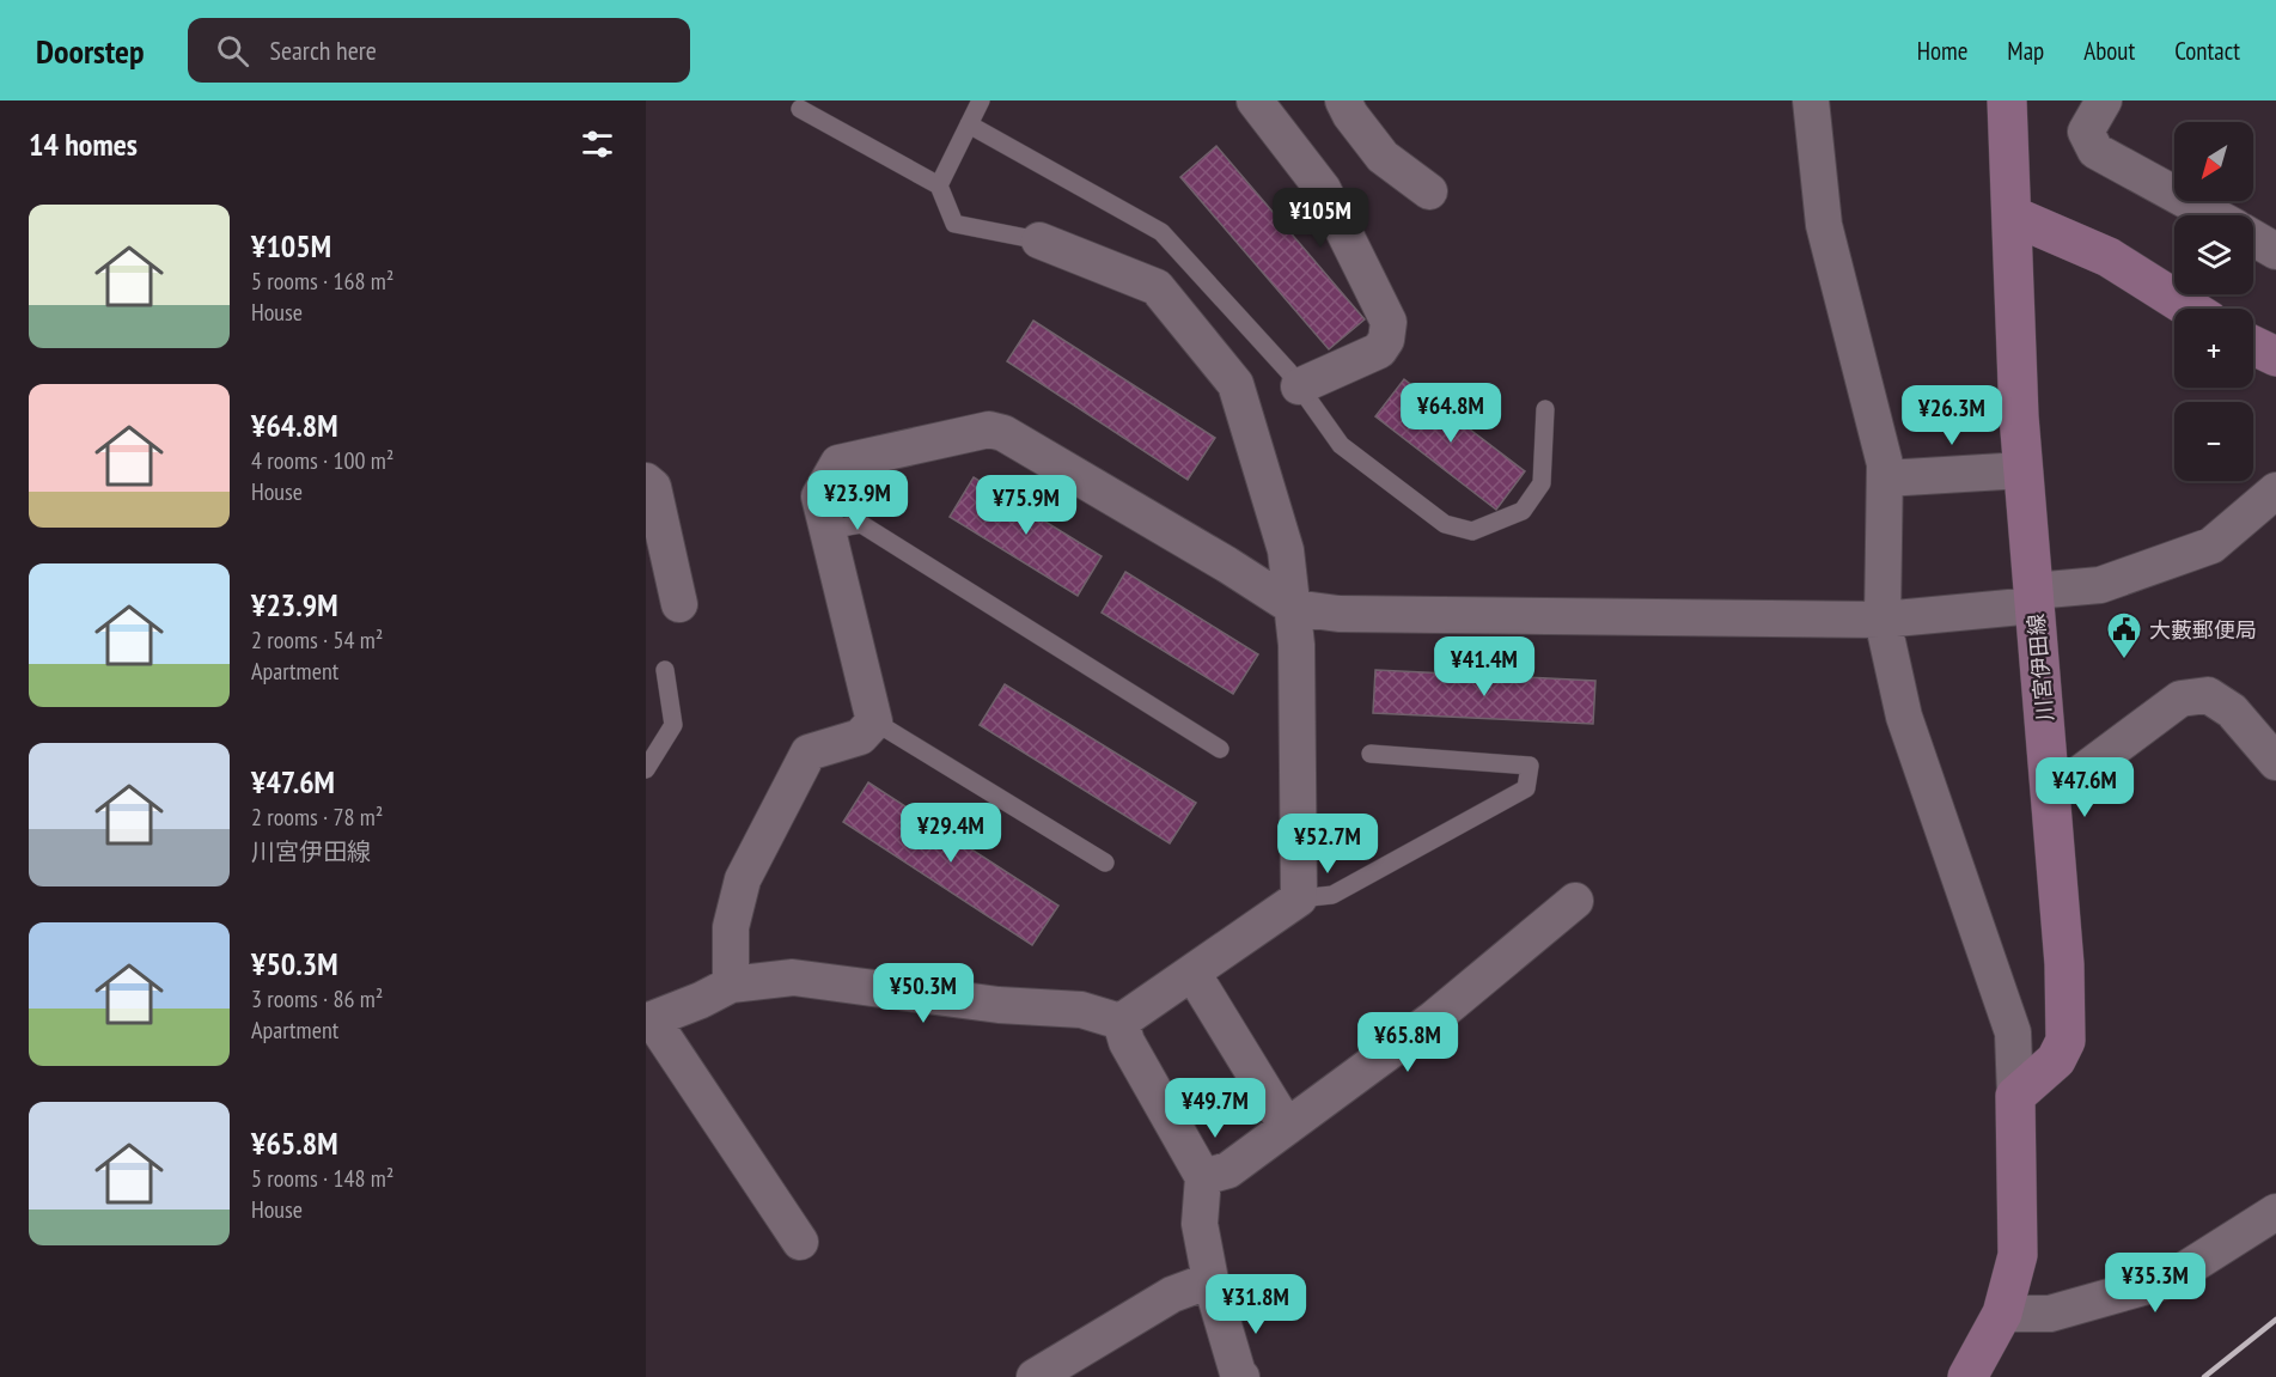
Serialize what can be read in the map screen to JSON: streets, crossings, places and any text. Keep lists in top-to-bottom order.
{
  "streets": {
    "main road": ["川宮伊田線"]
  },
  "places": {
    "public building": ["大藪郵便局"]
  },
  "north": "bottom left",
  "page": {
    "header": "Doorstep",
    "search": "Search here",
    "nav": [
      "Home",
      "Map",
      "About",
      "Contact"
    ],
    "heading": "14 homes",
    "map_buttons": ["+", "−"],
    "list": [
      {
        "name": "¥105M",
        "note": "5 rooms · 168 m² · House"
      },
      {
        "name": "¥64.8M",
        "note": "4 rooms · 100 m² · House"
      },
      {
        "name": "¥23.9M",
        "note": "2 rooms · 54 m² · Apartment"
      },
      {
        "name": "¥47.6M",
        "note": "2 rooms · 78 m² · 川宮伊田線"
      },
      {
        "name": "¥50.3M",
        "note": "3 rooms · 86 m² · Apartment"
      },
      {
        "name": "¥65.8M",
        "note": "5 rooms · 148 m² · House"
      }
    ],
    "price": [
      "¥105M",
      "¥64.8M",
      "¥26.3M",
      "¥23.9M",
      "¥75.9M",
      "¥41.4M",
      "¥47.6M",
      "¥29.4M",
      "¥52.7M",
      "¥50.3M",
      "¥65.8M",
      "¥49.7M",
      "¥35.3M",
      "¥31.8M"
    ]
  }
}
